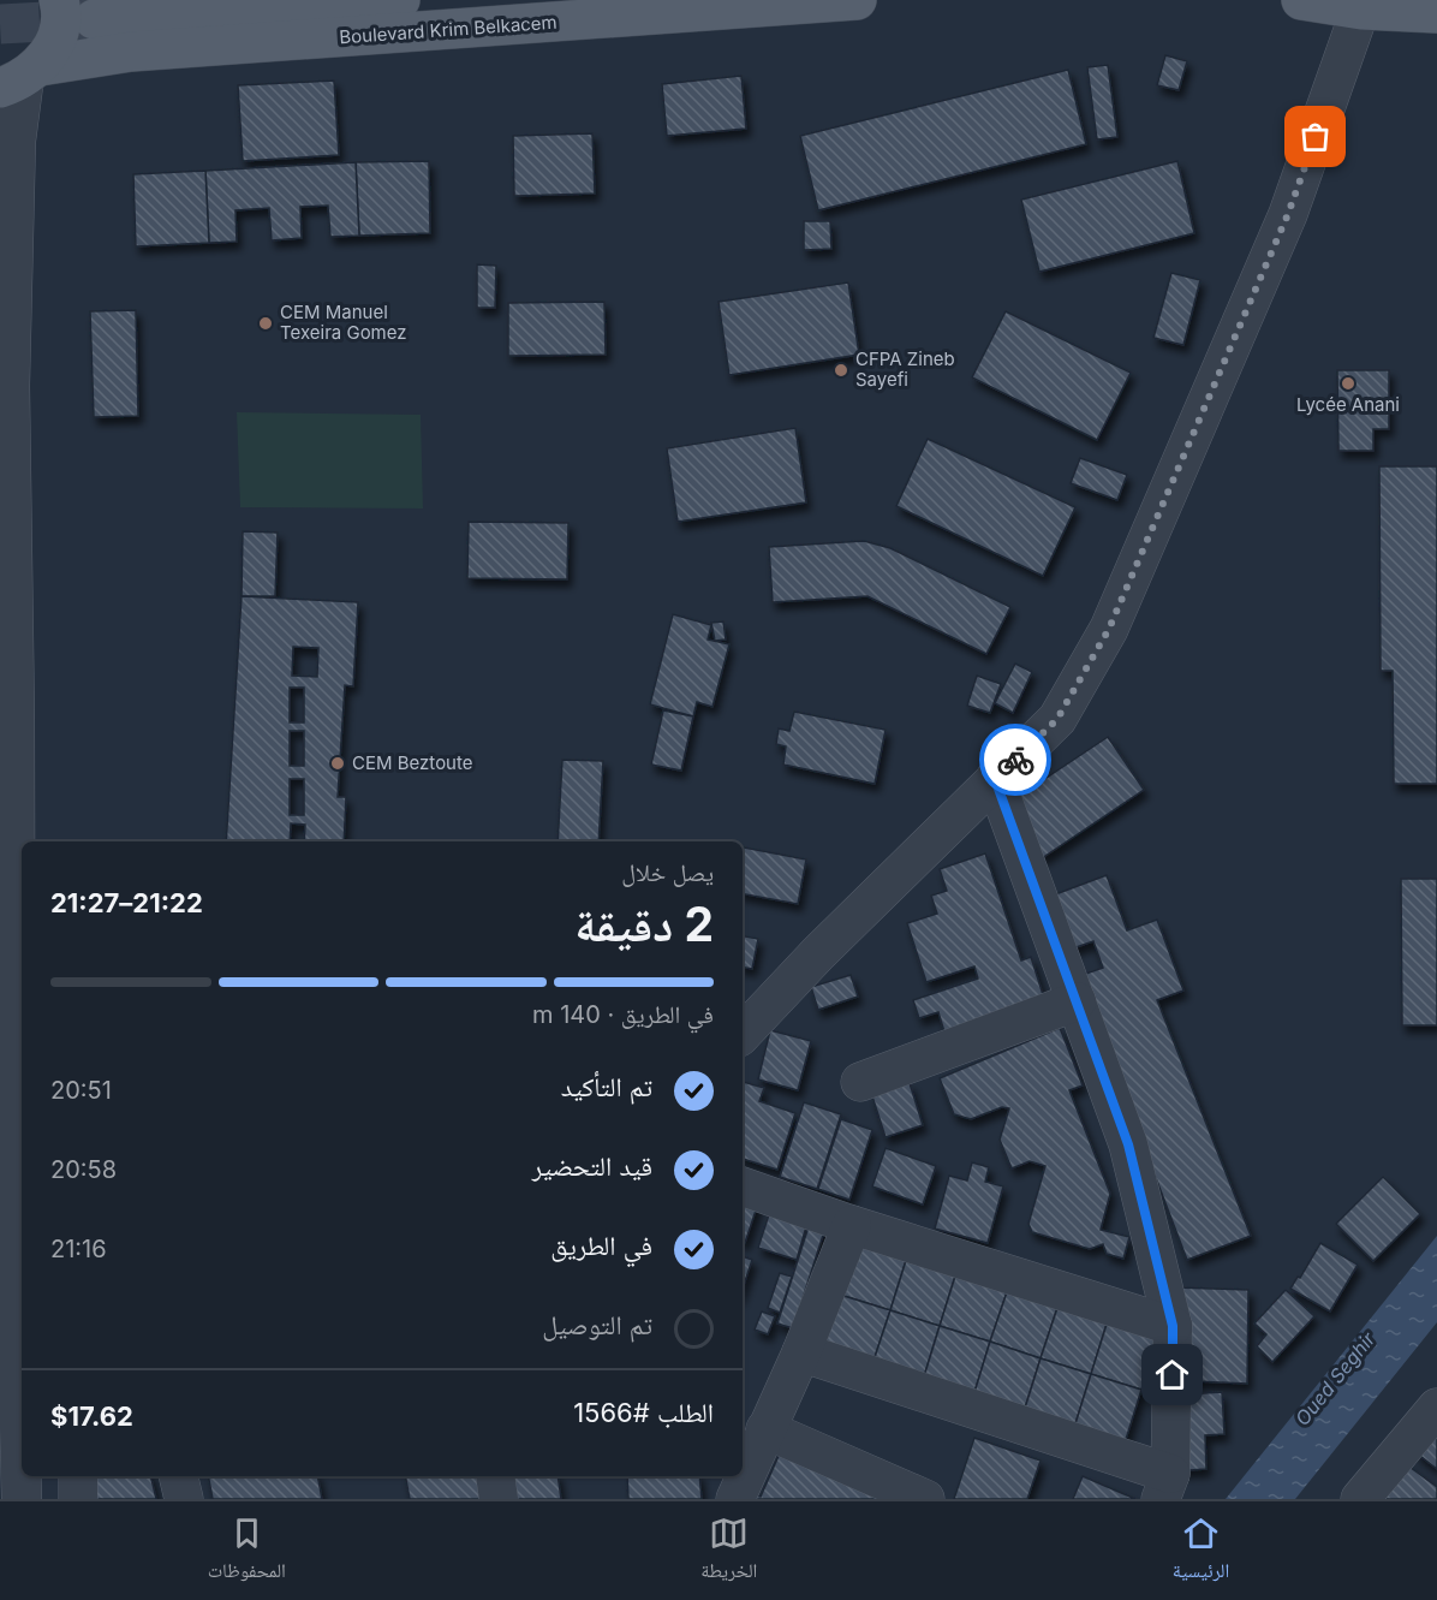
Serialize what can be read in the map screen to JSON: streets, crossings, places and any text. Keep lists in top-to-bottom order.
{
  "streets": {
    "main road": ["Boulevard Krim Belkacem"]
  },
  "water": ["Oued Seghir"],
  "places": [
    "CEM Manuel Texeira Gomez",
    "CFPA Zineb Sayefi",
    "Lycée Anani",
    "CEM Beztoute"
  ],
  "page": {
    "heading": ["2 دقيقة", "يصل خلال", "21:22–21:27"],
    "panel": ["الطلب #1566", "$17.62"],
    "bar": "في الطريق · 140 m",
    "list": [
      ["تم التأكيد", "20:51"],
      ["قيد التحضير", "20:58"],
      ["في الطريق", "21:16"],
      "تم التوصيل"
    ],
    "tabs": ["الرئيسية", "الخريطة", "المحفوظات"]
  }
}
